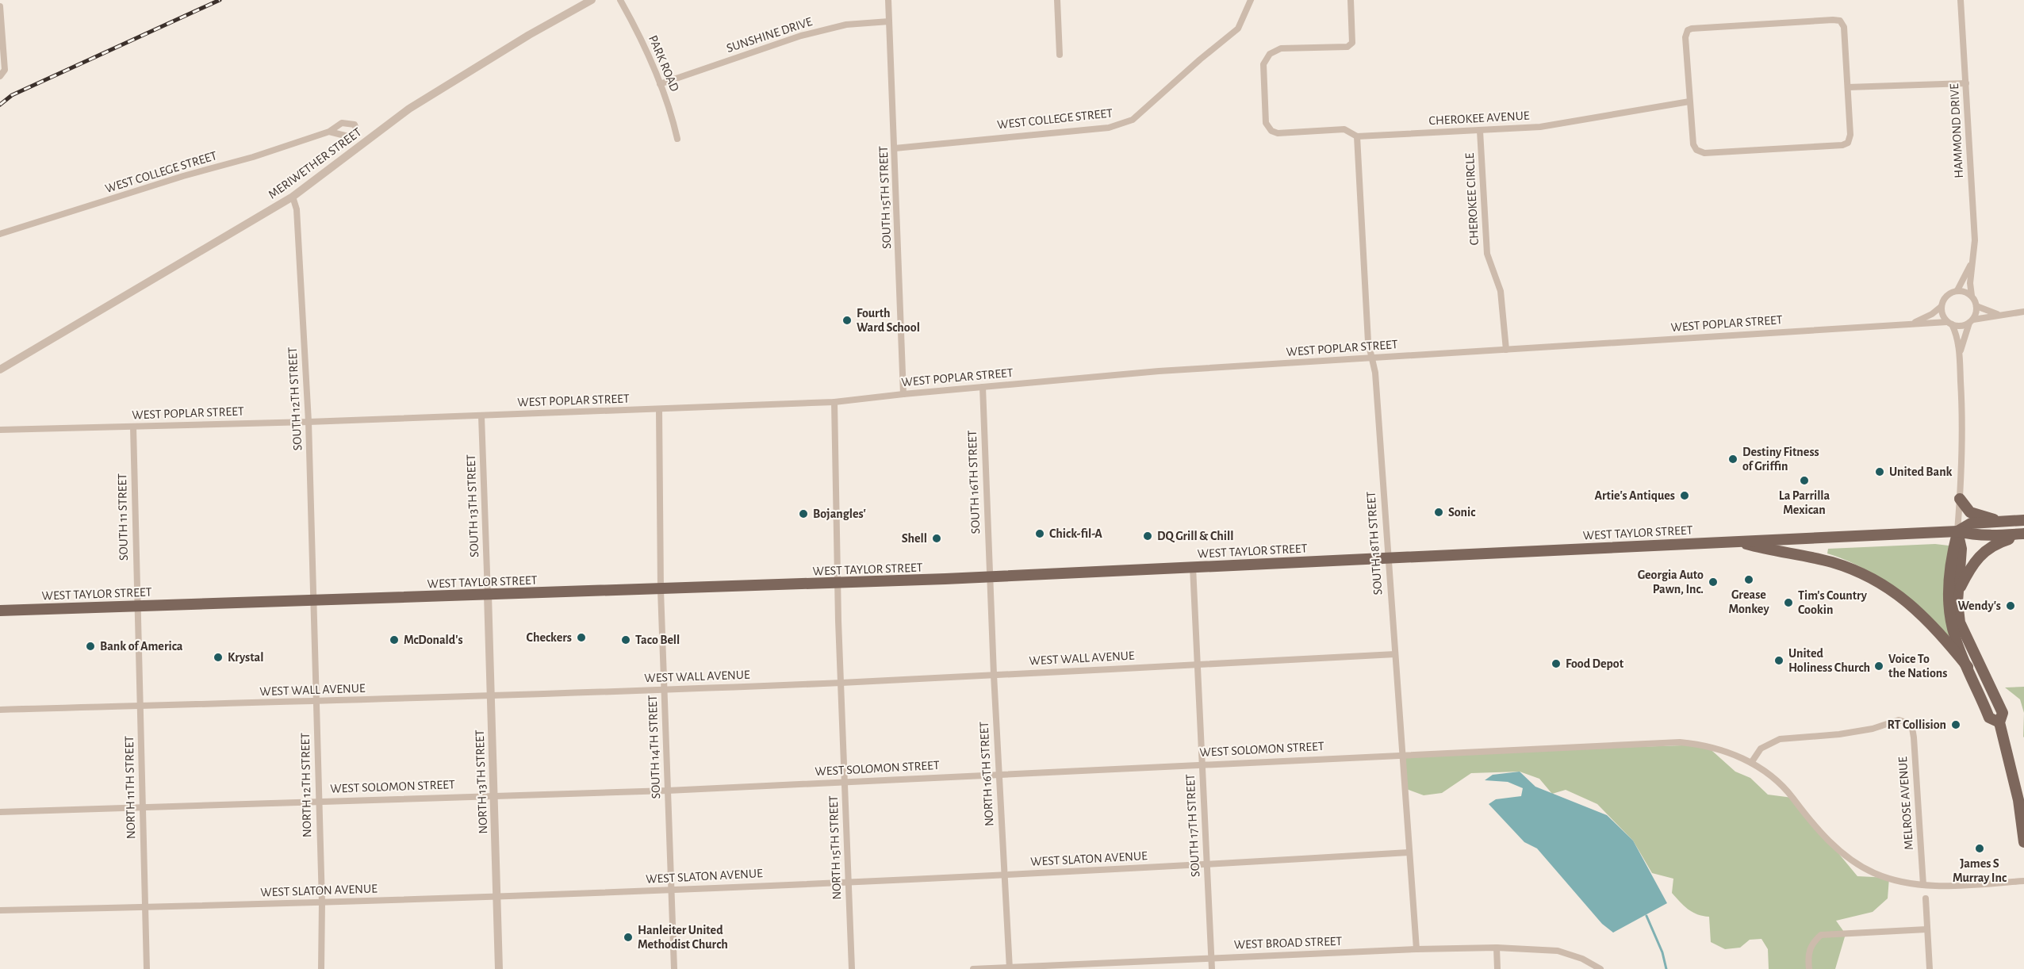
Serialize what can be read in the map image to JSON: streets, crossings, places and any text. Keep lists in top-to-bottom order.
{
  "streets": {
    "main road": ["WEST TAYLOR STREET"],
    "street": [
      "SUNSHINE DRIVE",
      "PARK ROAD",
      "CHEROKEE AVENUE",
      "WEST COLLEGE STREET",
      "HAMMOND DRIVE",
      "MERIWETHER STREET",
      "SOUTH 15TH STREET",
      "CHEROKEE CIRCLE",
      "WEST POPLAR STREET",
      "SOUTH 12TH STREET",
      "SOUTH 16TH STREET",
      "SOUTH 13TH STREET",
      "SOUTH 11 STREET",
      "SOUTH 18TH STREET",
      "WEST WALL AVENUE",
      "SOUTH 14TH STREET",
      "WEST SOLOMON STREET",
      "NORTH 16TH STREET",
      "NORTH 13TH STREET",
      "NORTH 12TH STREET",
      "NORTH 11TH STREET",
      "MELROSE AVENUE",
      "SOUTH 17TH STREET",
      "NORTH 15TH STREET",
      "WEST SLATON AVENUE",
      "WEST BROAD STREET"
    ]
  },
  "crossings": [
    ["SUNSHINE DRIVE", "PARK ROAD"],
    ["SUNSHINE DRIVE", "SOUTH 15TH STREET"],
    ["CHEROKEE AVENUE", "CHEROKEE CIRCLE"],
    ["CHEROKEE AVENUE", "SOUTH 18TH STREET"],
    ["WEST COLLEGE STREET", "SOUTH 15TH STREET"],
    ["HAMMOND DRIVE", "WEST POPLAR STREET"],
    ["MERIWETHER STREET", "SOUTH 12TH STREET"],
    ["SOUTH 15TH STREET", "WEST POPLAR STREET"],
    ["CHEROKEE CIRCLE", "WEST POPLAR STREET"],
    ["WEST POPLAR STREET", "SOUTH 12TH STREET"],
    ["WEST POPLAR STREET", "SOUTH 16TH STREET"],
    ["WEST POPLAR STREET", "SOUTH 13TH STREET"],
    ["WEST POPLAR STREET", "SOUTH 11 STREET"],
    ["WEST POPLAR STREET", "SOUTH 18TH STREET"],
    ["WEST POPLAR STREET", "SOUTH 14TH STREET"],
    ["SOUTH 12TH STREET", "WEST TAYLOR STREET"],
    ["SOUTH 12TH STREET", "NORTH 12TH STREET"],
    ["SOUTH 16TH STREET", "WEST TAYLOR STREET"],
    ["SOUTH 16TH STREET", "NORTH 16TH STREET"],
    ["SOUTH 13TH STREET", "WEST TAYLOR STREET"],
    ["SOUTH 13TH STREET", "NORTH 13TH STREET"],
    ["SOUTH 11 STREET", "WEST TAYLOR STREET"],
    ["SOUTH 11 STREET", "NORTH 11TH STREET"],
    ["WEST TAYLOR STREET", "SOUTH 18TH STREET"],
    ["WEST TAYLOR STREET", "SOUTH 14TH STREET"],
    ["WEST TAYLOR STREET", "NORTH 16TH STREET"],
    ["WEST TAYLOR STREET", "NORTH 13TH STREET"],
    ["WEST TAYLOR STREET", "NORTH 12TH STREET"],
    ["WEST TAYLOR STREET", "NORTH 11TH STREET"],
    ["WEST TAYLOR STREET", "SOUTH 17TH STREET"],
    ["WEST TAYLOR STREET", "NORTH 15TH STREET"],
    ["SOUTH 18TH STREET", "WEST WALL AVENUE"],
    ["SOUTH 18TH STREET", "WEST SOLOMON STREET"],
    ["SOUTH 18TH STREET", "WEST SLATON AVENUE"],
    ["SOUTH 18TH STREET", "WEST BROAD STREET"],
    ["WEST WALL AVENUE", "SOUTH 14TH STREET"],
    ["WEST WALL AVENUE", "NORTH 16TH STREET"],
    ["WEST WALL AVENUE", "NORTH 13TH STREET"],
    ["WEST WALL AVENUE", "NORTH 12TH STREET"],
    ["WEST WALL AVENUE", "NORTH 11TH STREET"],
    ["WEST WALL AVENUE", "SOUTH 17TH STREET"],
    ["WEST WALL AVENUE", "NORTH 15TH STREET"],
    ["SOUTH 14TH STREET", "WEST SOLOMON STREET"],
    ["SOUTH 14TH STREET", "WEST SLATON AVENUE"],
    ["WEST SOLOMON STREET", "NORTH 16TH STREET"],
    ["WEST SOLOMON STREET", "NORTH 13TH STREET"],
    ["WEST SOLOMON STREET", "NORTH 12TH STREET"],
    ["WEST SOLOMON STREET", "NORTH 11TH STREET"],
    ["WEST SOLOMON STREET", "MELROSE AVENUE"],
    ["WEST SOLOMON STREET", "SOUTH 17TH STREET"],
    ["WEST SOLOMON STREET", "NORTH 15TH STREET"],
    ["NORTH 16TH STREET", "WEST SLATON AVENUE"],
    ["NORTH 16TH STREET", "WEST BROAD STREET"],
    ["NORTH 13TH STREET", "WEST SLATON AVENUE"],
    ["NORTH 12TH STREET", "WEST SLATON AVENUE"],
    ["NORTH 11TH STREET", "WEST SLATON AVENUE"],
    ["SOUTH 17TH STREET", "WEST SLATON AVENUE"],
    ["SOUTH 17TH STREET", "WEST BROAD STREET"],
    ["NORTH 15TH STREET", "WEST SLATON AVENUE"]
  ],
  "places": [
    "Fourth Ward School",
    "Destiny Fitness of Griffin",
    "United Bank",
    "La Parrilla Mexican",
    "Artie's Antiques",
    "Sonic",
    "Bojangles'",
    "Chick-fil-A",
    "DQ Grill & Chill",
    "Shell",
    "Grease Monkey",
    "Georgia Auto Pawn, Inc.",
    "Tim's Country Cookin",
    "Wendy's",
    "Checkers",
    "McDonald's",
    "Taco Bell",
    "Bank of America",
    "Krystal",
    "United Holiness Church",
    "Food Depot",
    "Voice To the Nations",
    "RT Collision",
    "James S Murray Inc",
    "Hanleiter United Methodist Church"
  ]
}
